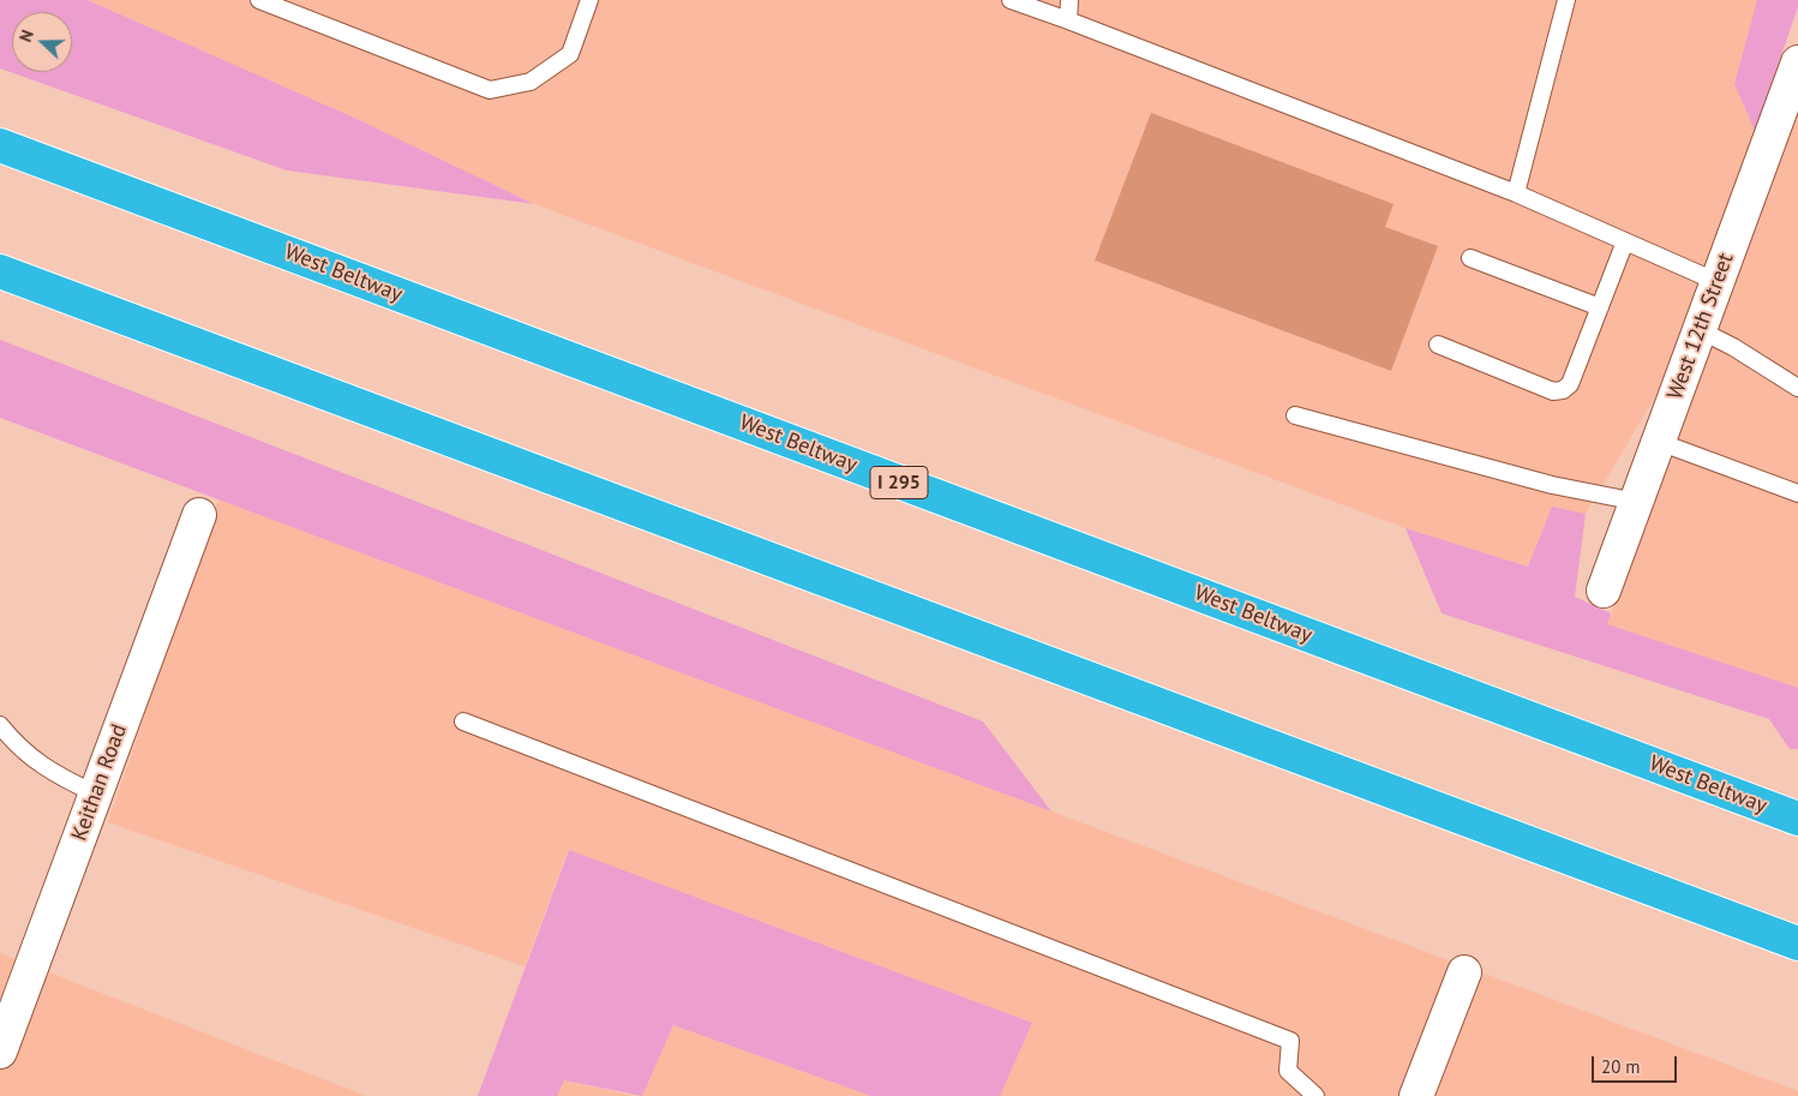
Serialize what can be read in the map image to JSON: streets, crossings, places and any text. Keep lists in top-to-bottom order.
{
  "streets": {
    "highway": ["West Beltway", "I 295"],
    "street": ["West 12th Street", "Keithan Road"]
  },
  "scale_bar": "20 m",
  "north": "left"
}
